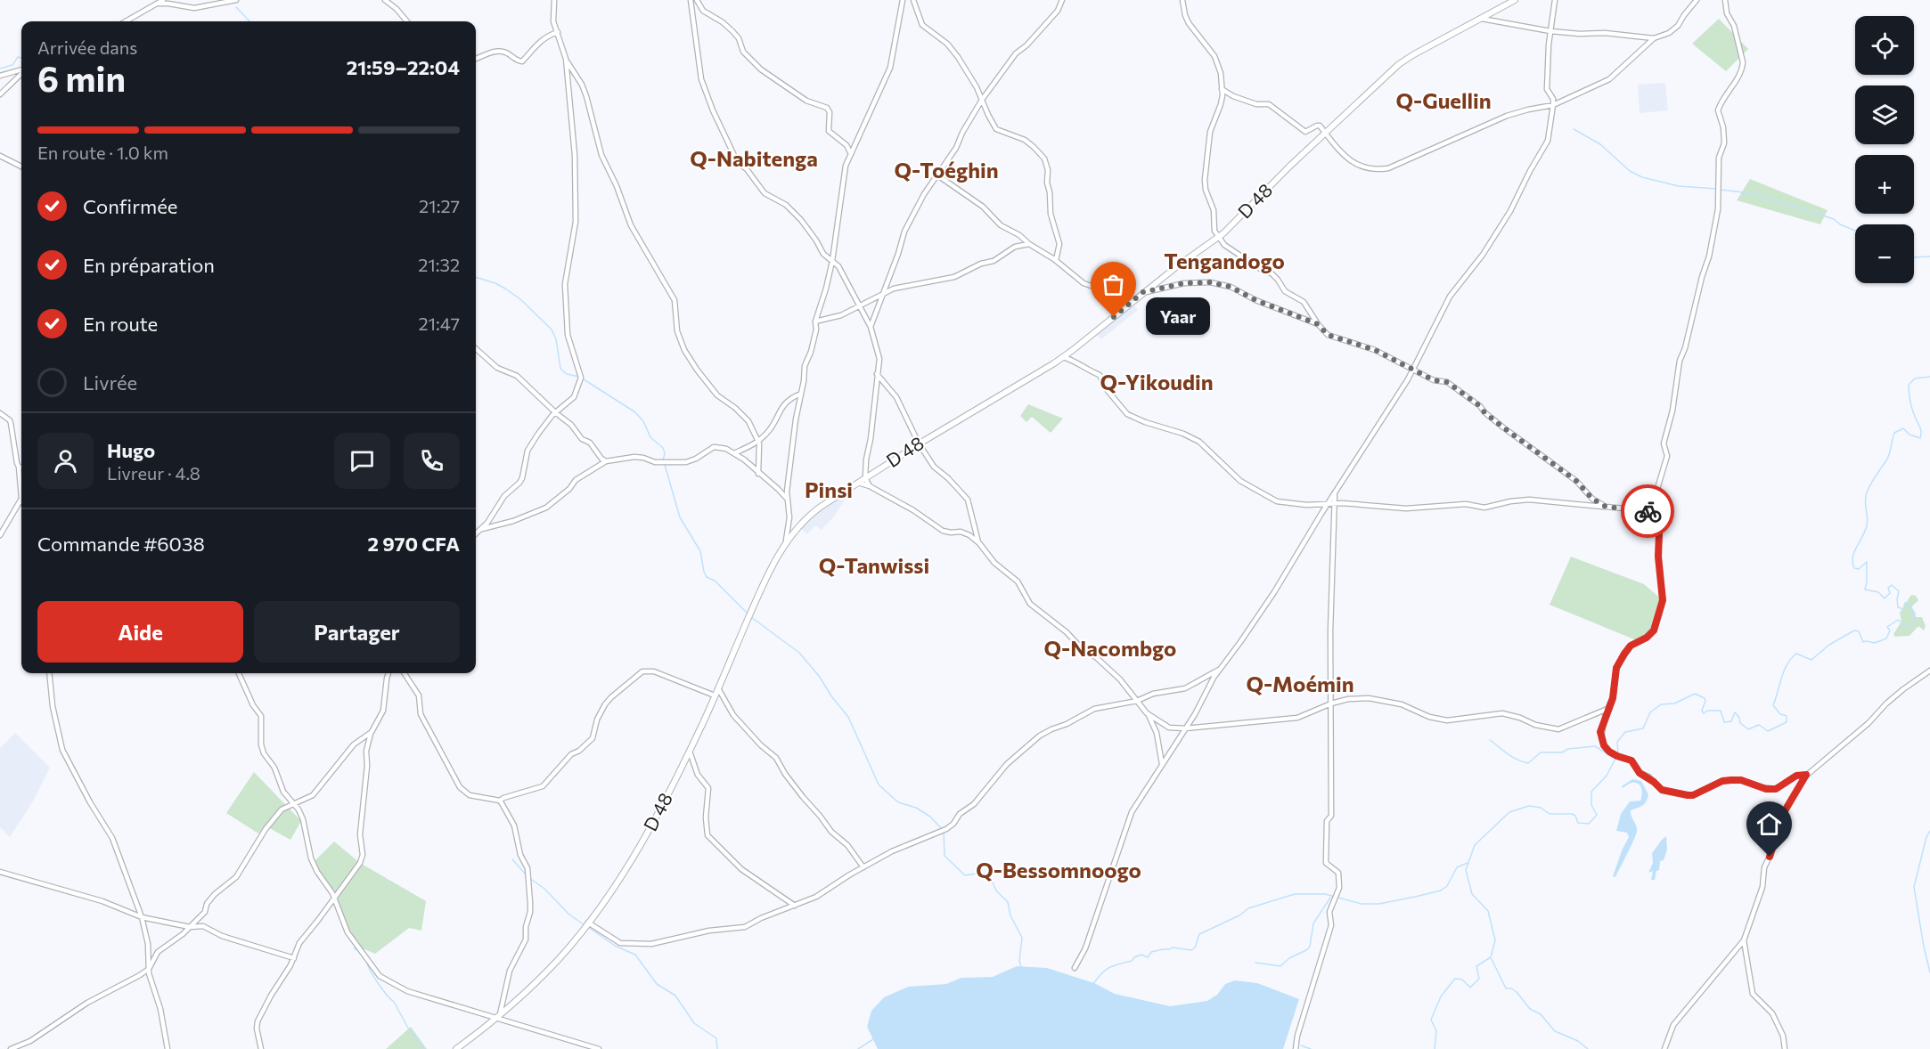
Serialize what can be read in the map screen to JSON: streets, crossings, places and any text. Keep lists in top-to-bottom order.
{
  "streets": {
    "street": ["D 48"]
  },
  "districts": [
    "Q-Guellin",
    "Q-Nabitenga",
    "Q-Toéghin",
    "Tengandogo",
    "Q-Yikoudin",
    "Pinsi",
    "Q-Tanwissi",
    "Q-Nacombgo",
    "Q-Moémin",
    "Q-Bessomnoogo"
  ],
  "places": ["Yaar"],
  "page": {
    "map_buttons": ["+", "−"],
    "heading": ["6 min", "Arrivée dans", "21:59–22:04"],
    "panel": [
      "Hugo",
      "Livreur · 4.8",
      "Commande #6038",
      "2 970 CFA"
    ],
    "bar": "En route · 1.0 km",
    "list": [
      ["Confirmée", "21:27"],
      ["En préparation", "21:32"],
      ["En route", "21:47"],
      "Livrée"
    ],
    "bubble": "Yaar",
    "buttons": ["Aide", "Partager"]
  }
}
